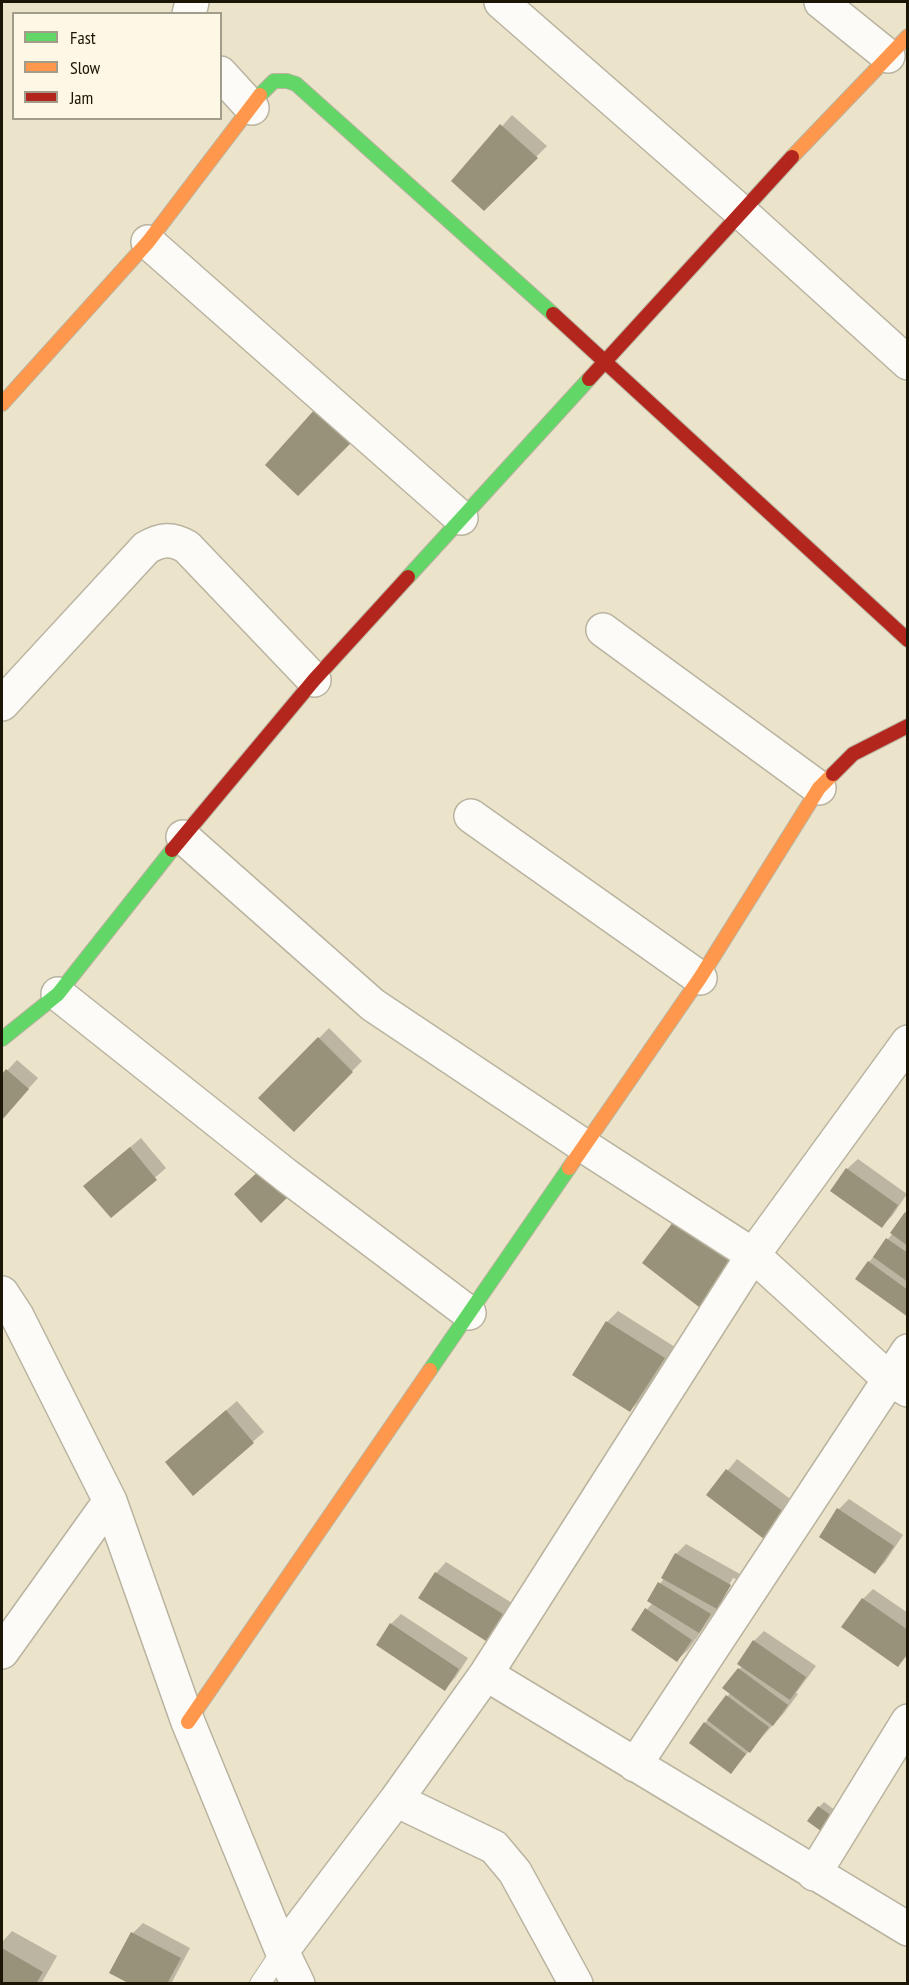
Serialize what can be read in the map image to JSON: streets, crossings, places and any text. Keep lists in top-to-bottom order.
{
  "legend": ["Fast", "Slow", "Jam"]
}
